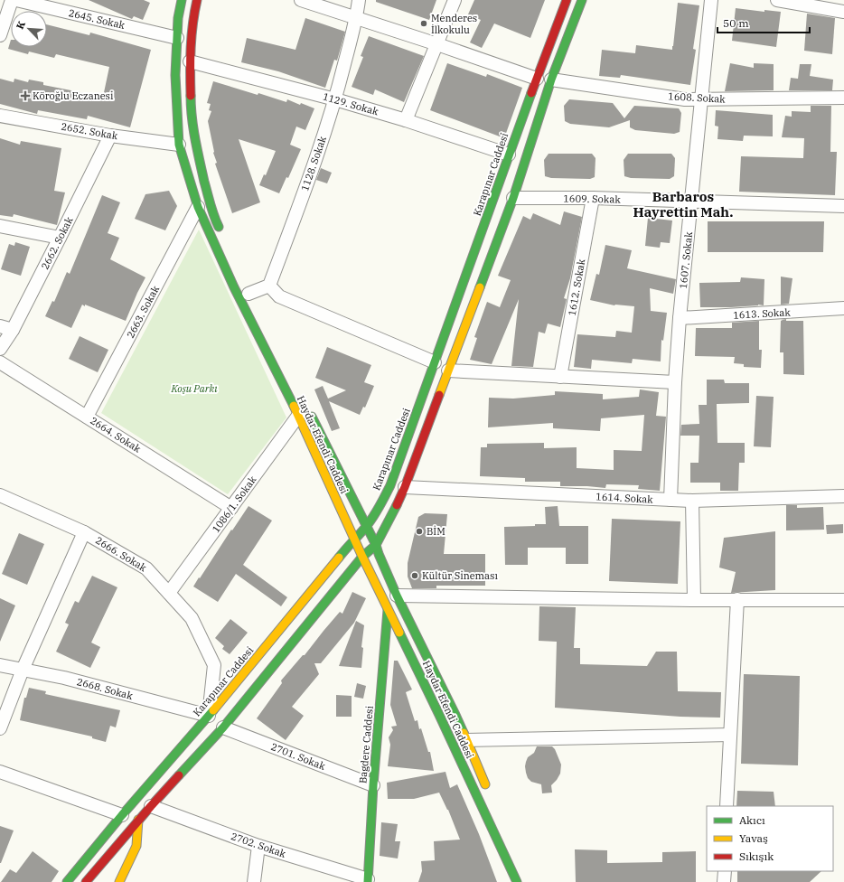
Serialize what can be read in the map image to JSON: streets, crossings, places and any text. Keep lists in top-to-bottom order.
{
  "streets": {
    "main road": ["Karapınar Caddesi", "Haydar Efendi Caddesi", "Bagdere Caddesi"],
    "street": [
      "2645. Sokak",
      "1608. Sokak",
      "1129. Sokak",
      "2652. Sokak",
      "1128. Sokak",
      "1609. Sokak",
      "2662. Sokak",
      "1607. Sokak",
      "1612. Sokak",
      "2663. Sokak",
      "1613. Sokak",
      "2664. Sokak",
      "1614. Sokak",
      "1086/1. Sokak",
      "2666. Sokak",
      "2668. Sokak",
      "2701. Sokak",
      "2702. Sokak"
    ]
  },
  "crossings": [
    ["2645. Sokak", "Haydar Efendi Caddesi"],
    ["1608. Sokak", "1607. Sokak"],
    ["1129. Sokak", "1128. Sokak"],
    ["1129. Sokak", "Karapınar Caddesi"],
    ["2652. Sokak", "2662. Sokak"],
    ["2652. Sokak", "Haydar Efendi Caddesi"],
    ["Karapınar Caddesi", "Haydar Efendi Caddesi"],
    ["Karapınar Caddesi", "2666. Sokak"],
    ["Karapınar Caddesi", "2668. Sokak"],
    ["1609. Sokak", "1607. Sokak"],
    ["1609. Sokak", "1612. Sokak"],
    ["1607. Sokak", "1613. Sokak"],
    ["1607. Sokak", "1614. Sokak"],
    ["2663. Sokak", "2664. Sokak"],
    ["2663. Sokak", "Haydar Efendi Caddesi"],
    ["2664. Sokak", "1086/1. Sokak"],
    ["Haydar Efendi Caddesi", "1086/1. Sokak"],
    ["Haydar Efendi Caddesi", "Bagdere Caddesi"],
    ["1086/1. Sokak", "2666. Sokak"],
    ["2666. Sokak", "2668. Sokak"],
    ["Bagdere Caddesi", "2701. Sokak"],
    ["Bagdere Caddesi", "2702. Sokak"]
  ],
  "districts": ["Barbaros Hayrettin Mah."],
  "parks": ["Koşu Parkı"],
  "places": {
    "other": ["Menderes İlkokulu", "BİM", "Kültür Sineması"],
    "health": ["Köroğlu Eczanesi"]
  },
  "legend": ["Akıcı", "Yavaş", "Sıkışık"],
  "scale_bar": "50 m",
  "north": "top left"
}
